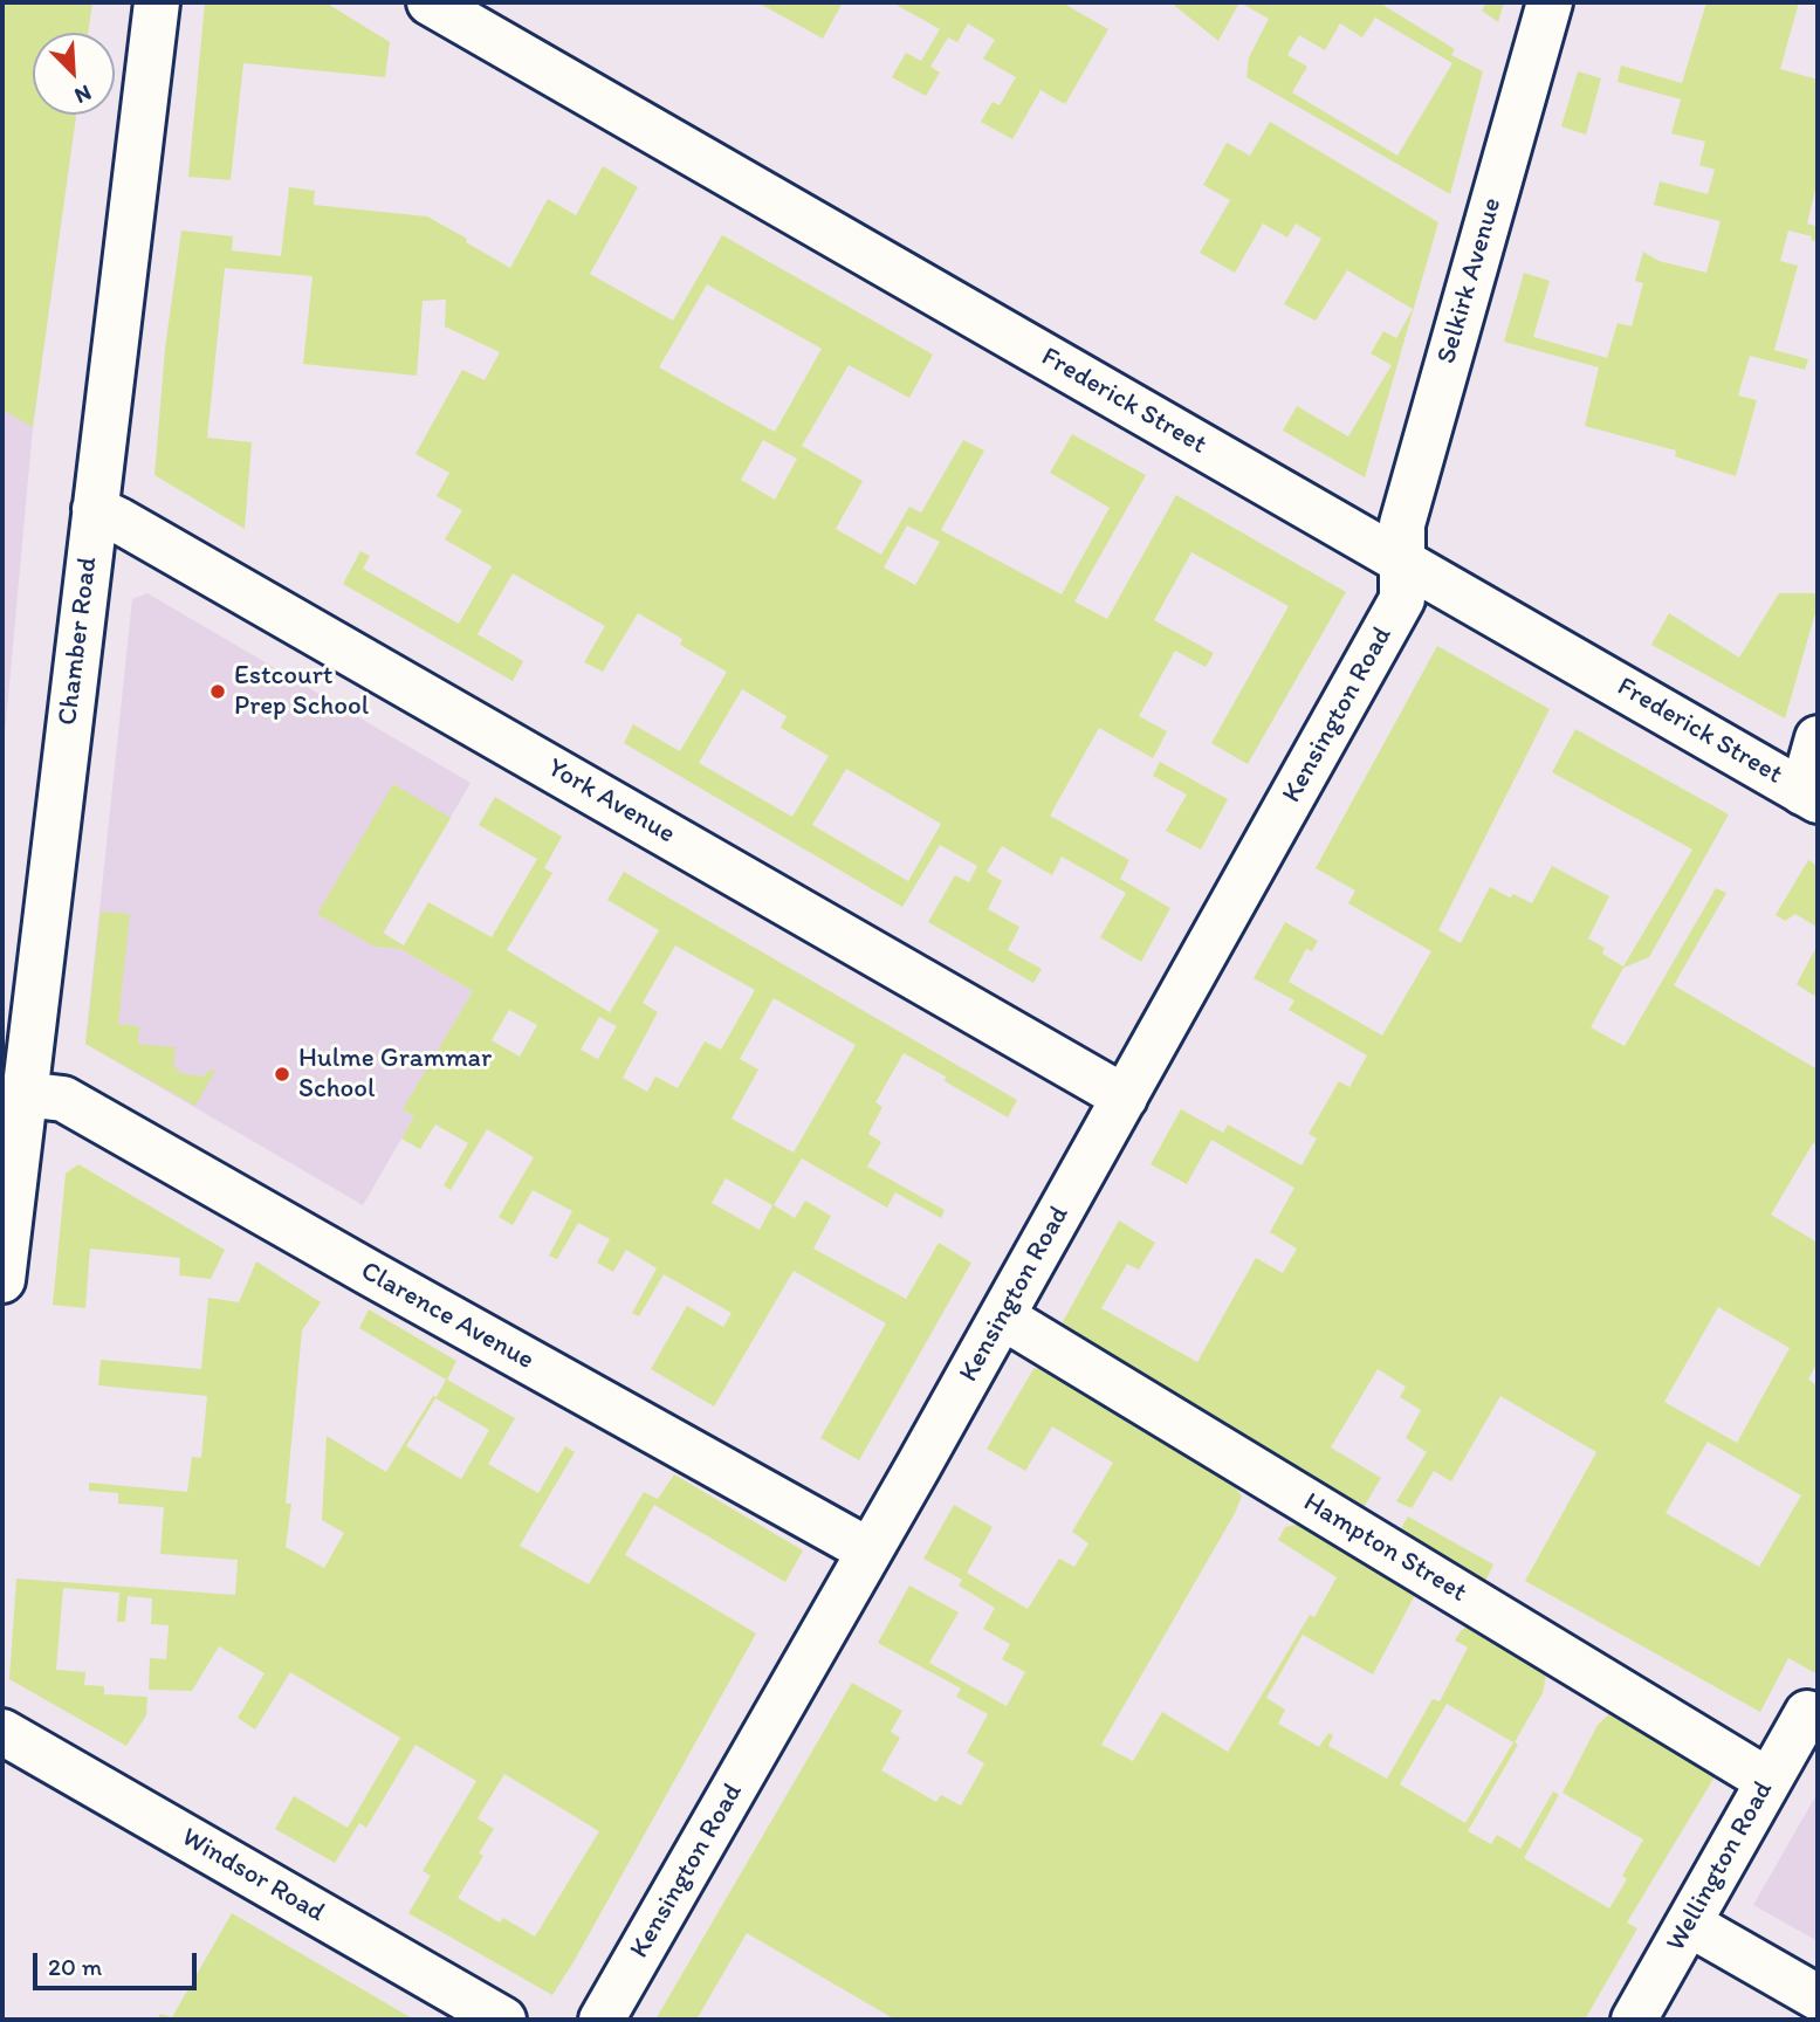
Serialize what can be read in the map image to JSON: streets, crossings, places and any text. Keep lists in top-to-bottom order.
{
  "streets": {
    "street": [
      "Selkirk Avenue",
      "Frederick Street",
      "Chamber Road",
      "Kensington Road",
      "York Avenue",
      "Clarence Avenue",
      "Hampton Street",
      "Wellington Road",
      "Windsor Road"
    ]
  },
  "crossings": [
    ["Selkirk Avenue", "Frederick Street"],
    ["Selkirk Avenue", "Kensington Road"],
    ["Frederick Street", "Kensington Road"],
    ["Chamber Road", "York Avenue"],
    ["Chamber Road", "Clarence Avenue"],
    ["Kensington Road", "York Avenue"],
    ["Kensington Road", "Clarence Avenue"],
    ["Kensington Road", "Hampton Street"],
    ["Hampton Street", "Wellington Road"]
  ],
  "places": ["Estcourt Prep School", "Hulme Grammar School"],
  "scale_bar": "20 m",
  "north": "bottom right"
}
